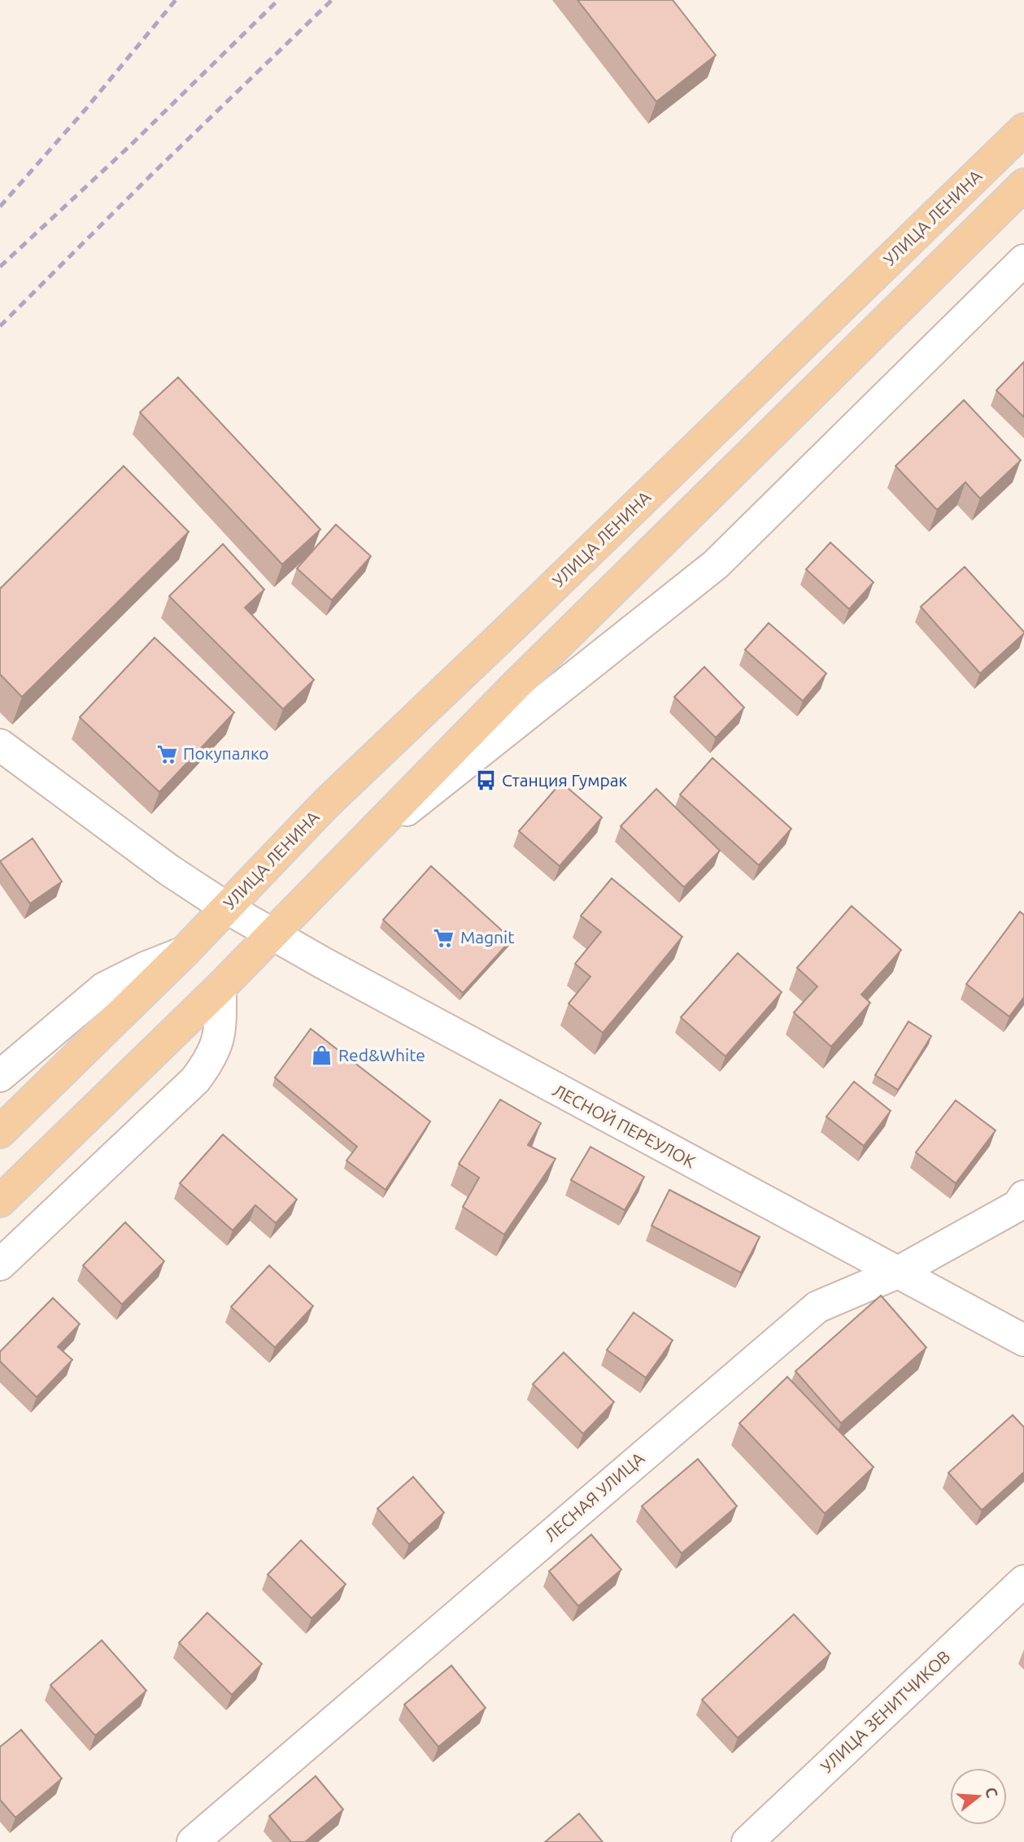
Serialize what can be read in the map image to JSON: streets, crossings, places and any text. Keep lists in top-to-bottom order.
{
  "streets": {
    "main road": ["УЛИЦА ЛЕНИНА"],
    "street": ["ЛЕСНОЙ ПЕРЕУЛОК", "ЛЕСНАЯ УЛИЦА", "УЛИЦА ЗЕНИТЧИКОВ"]
  },
  "crossings": [
    ["УЛИЦА ЛЕНИНА", "ЛЕСНОЙ ПЕРЕУЛОК"],
    ["ЛЕСНОЙ ПЕРЕУЛОК", "ЛЕСНАЯ УЛИЦА"]
  ],
  "places": {
    "supermarket": ["Покупалко", "Magnit"],
    "bus stop": ["Станция Гумрак"],
    "shop": ["Red&White"]
  },
  "north": "right"
}
